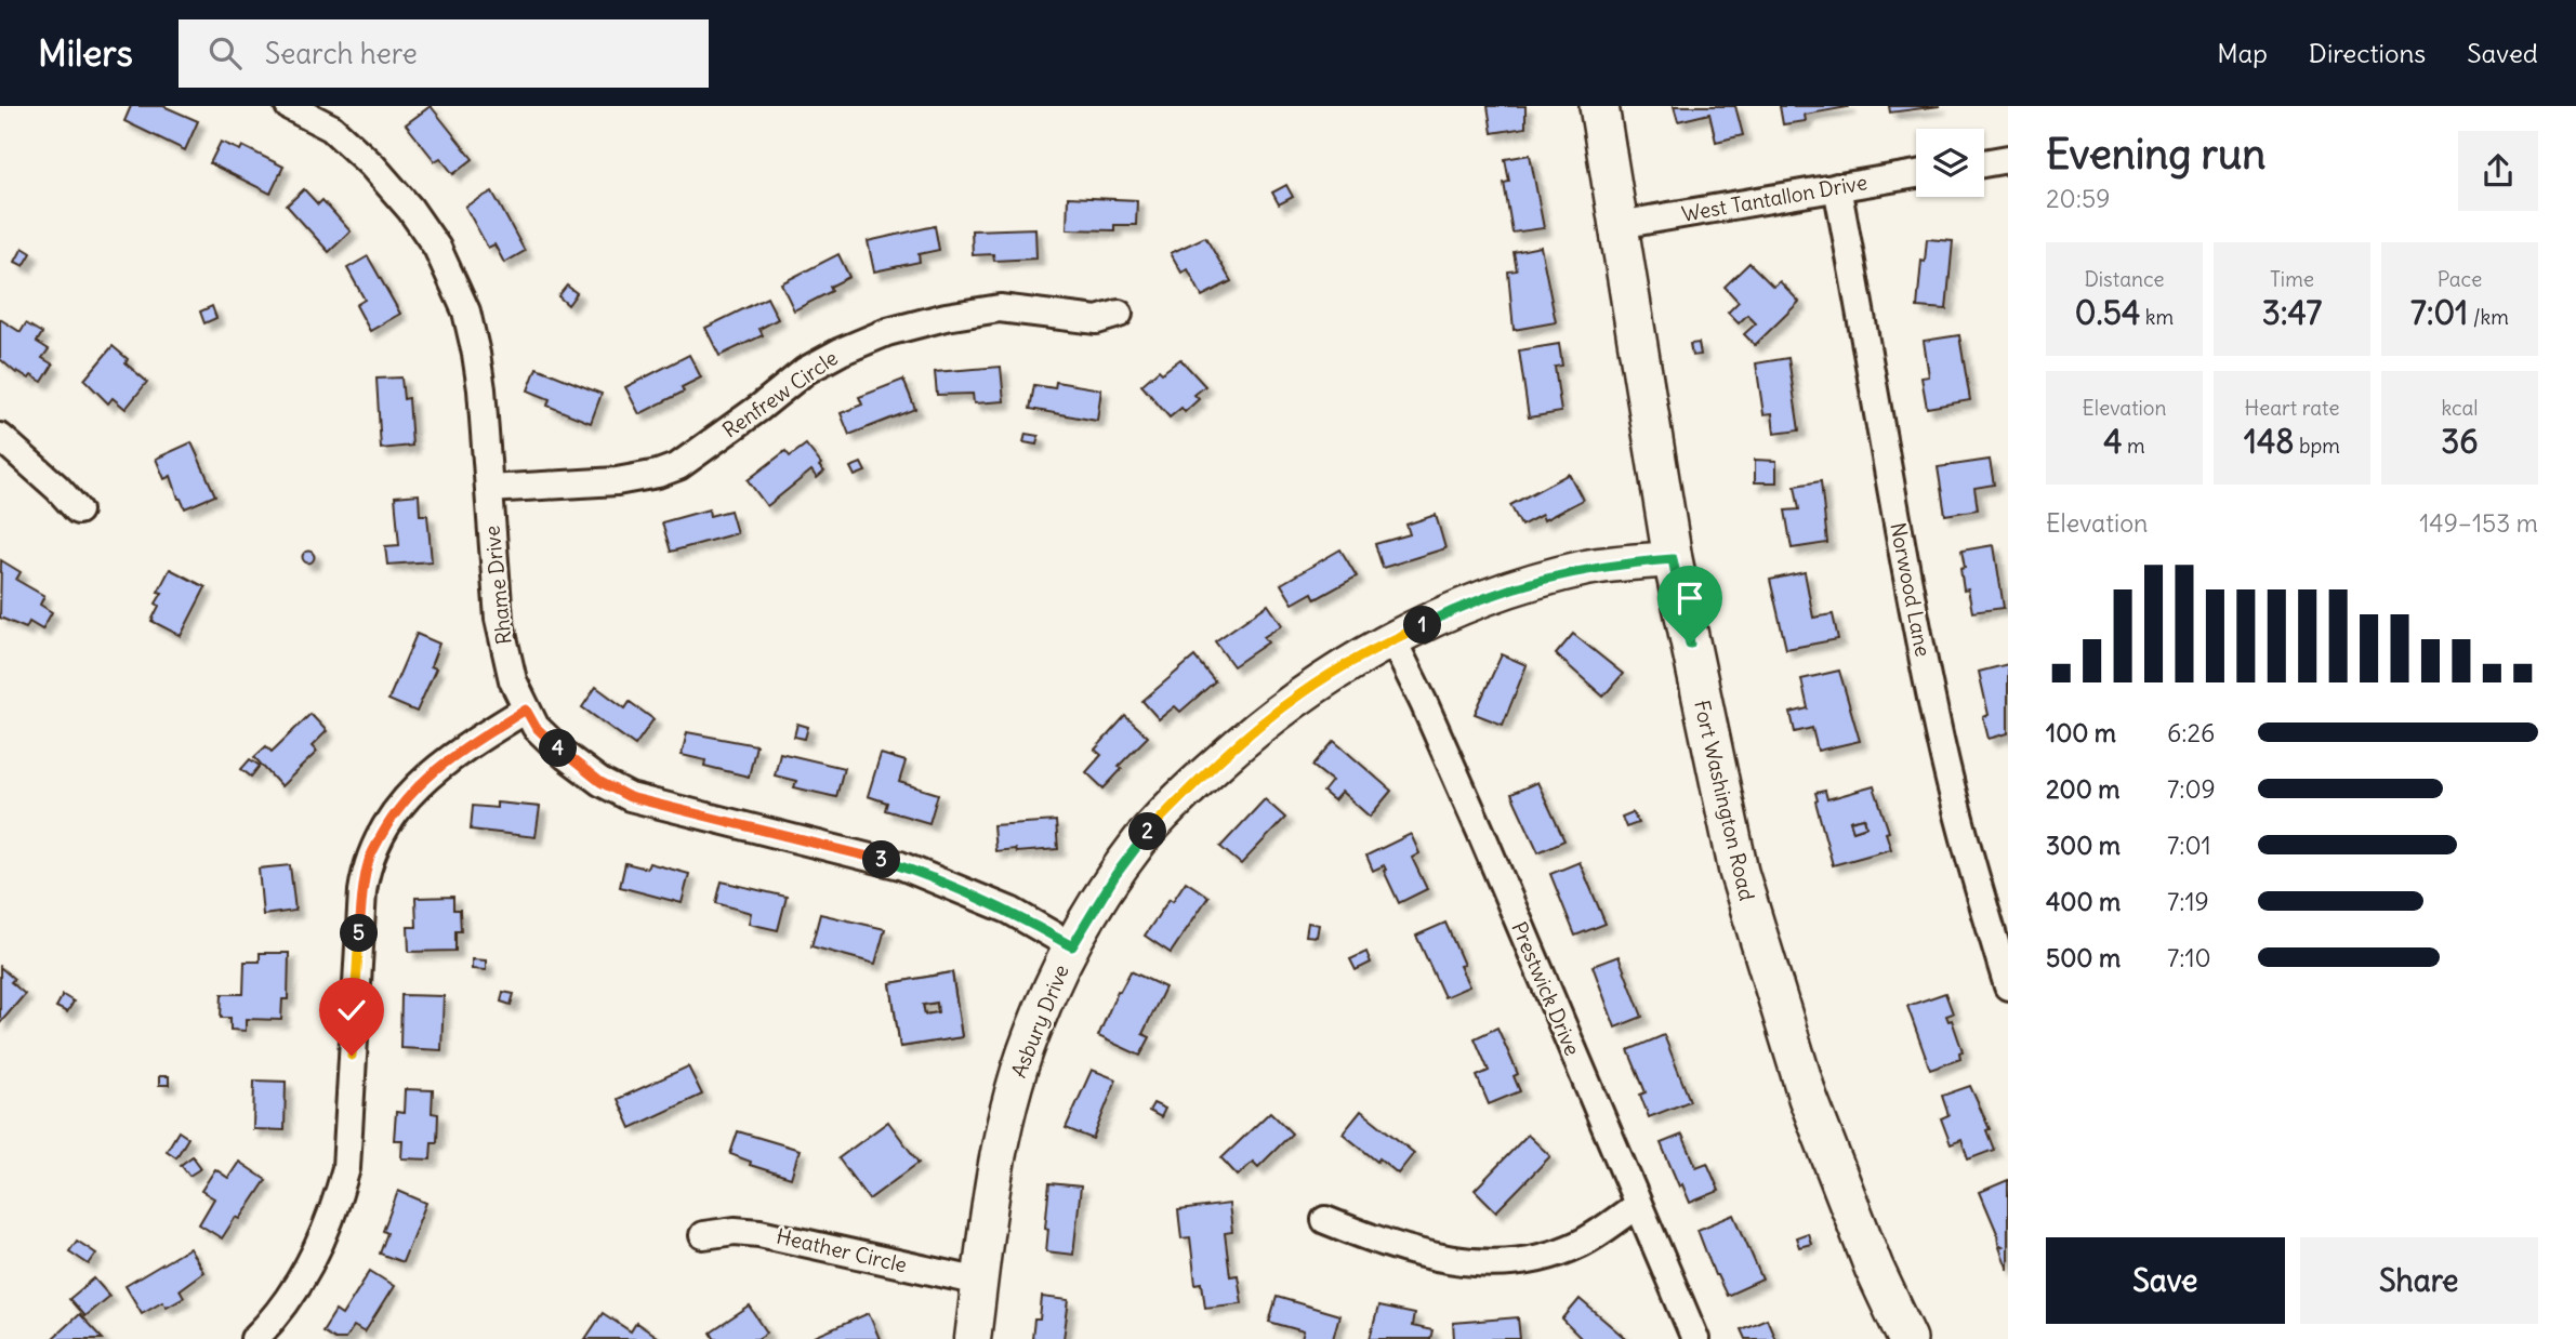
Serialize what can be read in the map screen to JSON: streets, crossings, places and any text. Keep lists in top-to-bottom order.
{
  "streets": {
    "main road": ["Fort Washington Road"],
    "street": [
      "West Tantallon Drive",
      "Renfrew Circle",
      "Rhame Drive",
      "Norwood Lane",
      "Prestwick Drive",
      "Asbury Drive",
      "Heather Circle"
    ]
  },
  "crossings": [
    ["West Tantallon Drive", "Norwood Lane"],
    ["West Tantallon Drive", "Fort Washington Road"],
    ["Renfrew Circle", "Rhame Drive"],
    ["Rhame Drive", "Asbury Drive"],
    ["Fort Washington Road", "Asbury Drive"],
    ["Prestwick Drive", "Asbury Drive"],
    ["Asbury Drive", "Heather Circle"]
  ],
  "page": {
    "header": "Milers",
    "search": "Search here",
    "nav": ["Map", "Directions", "Saved"],
    "heading": ["Evening run", "20:59"],
    "stats": [
      ["Distance", "0.54 km"],
      ["Time", "3:47"],
      ["Pace", "7:01 /km"],
      ["Elevation", "4 m"],
      ["Heart rate", "148 bpm"],
      ["kcal", "36"]
    ],
    "chart": ["Elevation", "149–153 m"],
    "pins": [
      "1",
      "4",
      "2",
      "3",
      "5"
    ],
    "list": [
      {
        "name": "100 m",
        "note": "6:26"
      },
      {
        "name": "200 m",
        "note": "7:09"
      },
      {
        "name": "300 m",
        "note": "7:01"
      },
      {
        "name": "400 m",
        "note": "7:19"
      },
      {
        "name": "500 m",
        "note": "7:10"
      }
    ],
    "buttons": ["Save", "Share"]
  }
}
